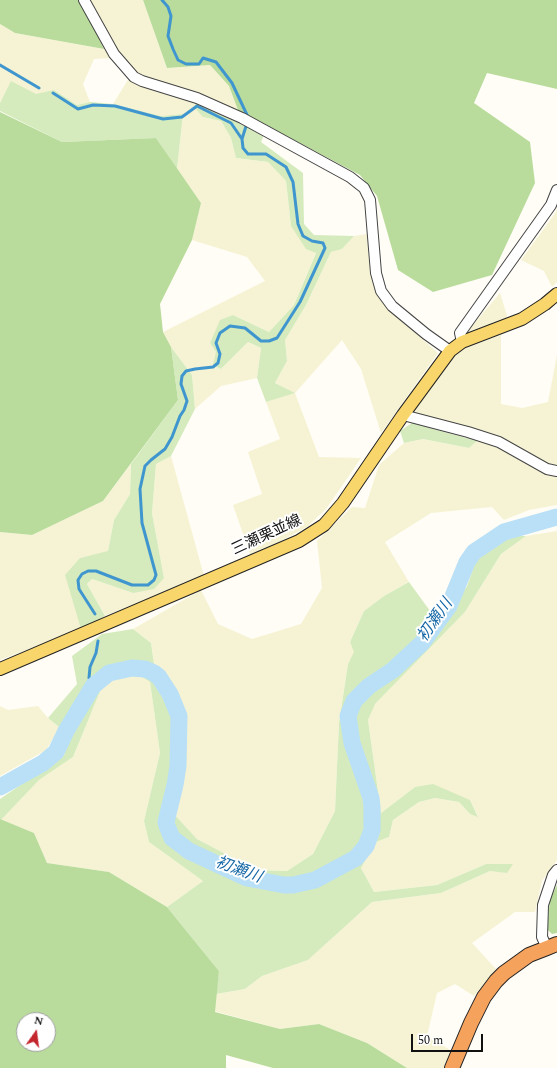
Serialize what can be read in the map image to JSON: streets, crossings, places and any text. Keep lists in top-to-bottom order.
{
  "streets": {
    "main road": ["三瀬栗並線"]
  },
  "water": ["初瀬川"],
  "scale_bar": "50 m",
  "north": "top"
}
